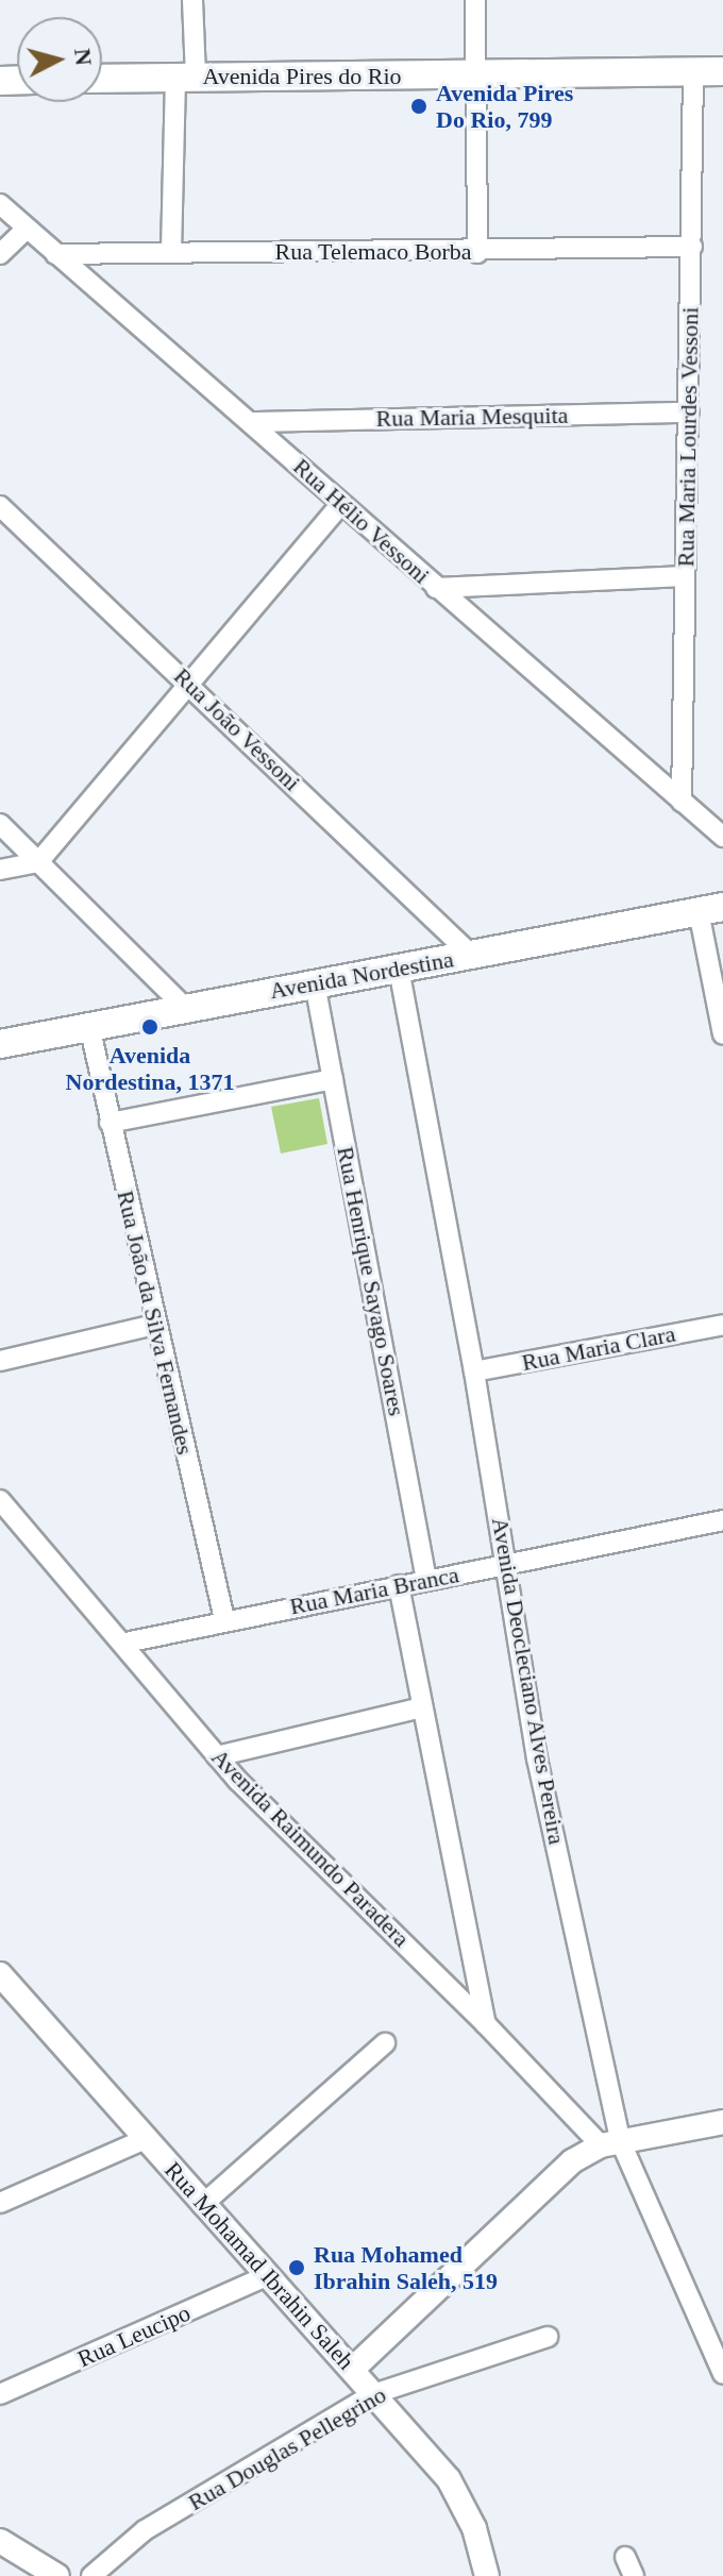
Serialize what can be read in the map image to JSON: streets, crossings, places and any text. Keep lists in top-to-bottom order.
{
  "streets": {
    "main road": ["Avenida Pires do Rio", "Avenida Nordestina"],
    "street": [
      "Rua Telemaco Borba",
      "Rua Maria Mesquita",
      "Rua Maria Lourdes Vessoni",
      "Rua Hélio Vessoni",
      "Rua João Vessoni",
      "Rua Henrique Sayago Soares",
      "Rua João da Silva Fernandes",
      "Rua Maria Clara",
      "Rua Maria Branca",
      "Avenida Deocleciano Alves Pereira",
      "Avenida Raimundo Paradera",
      "Rua Mohamad Ibrahin Saleh",
      "Rua Leucipo",
      "Rua Douglas Pellegrino"
    ]
  },
  "crossings": [
    ["Avenida Pires do Rio", "Rua Maria Lourdes Vessoni"],
    ["Rua Telemaco Borba", "Rua Maria Lourdes Vessoni"],
    ["Rua Telemaco Borba", "Rua Hélio Vessoni"],
    ["Rua Maria Mesquita", "Rua Maria Lourdes Vessoni"],
    ["Rua Maria Mesquita", "Rua Hélio Vessoni"],
    ["Rua Maria Lourdes Vessoni", "Rua Hélio Vessoni"],
    ["Rua João Vessoni", "Avenida Nordestina"],
    ["Avenida Nordestina", "Rua Henrique Sayago Soares"],
    ["Avenida Nordestina", "Rua João da Silva Fernandes"],
    ["Avenida Nordestina", "Avenida Deocleciano Alves Pereira"],
    ["Rua Henrique Sayago Soares", "Rua Maria Branca"],
    ["Rua João da Silva Fernandes", "Rua Maria Branca"],
    ["Rua Maria Clara", "Avenida Deocleciano Alves Pereira"],
    ["Rua Maria Branca", "Avenida Deocleciano Alves Pereira"],
    ["Rua Maria Branca", "Avenida Raimundo Paradera"],
    ["Avenida Deocleciano Alves Pereira", "Avenida Raimundo Paradera"],
    ["Rua Mohamad Ibrahin Saleh", "Rua Leucipo"],
    ["Rua Mohamad Ibrahin Saleh", "Rua Douglas Pellegrino"]
  ],
  "places": ["Avenida Pires Do Rio, 799", "Avenida Nordestina, 1371", "Rua Mohamed Ibrahin Saleh, 519"],
  "north": "right"
}
